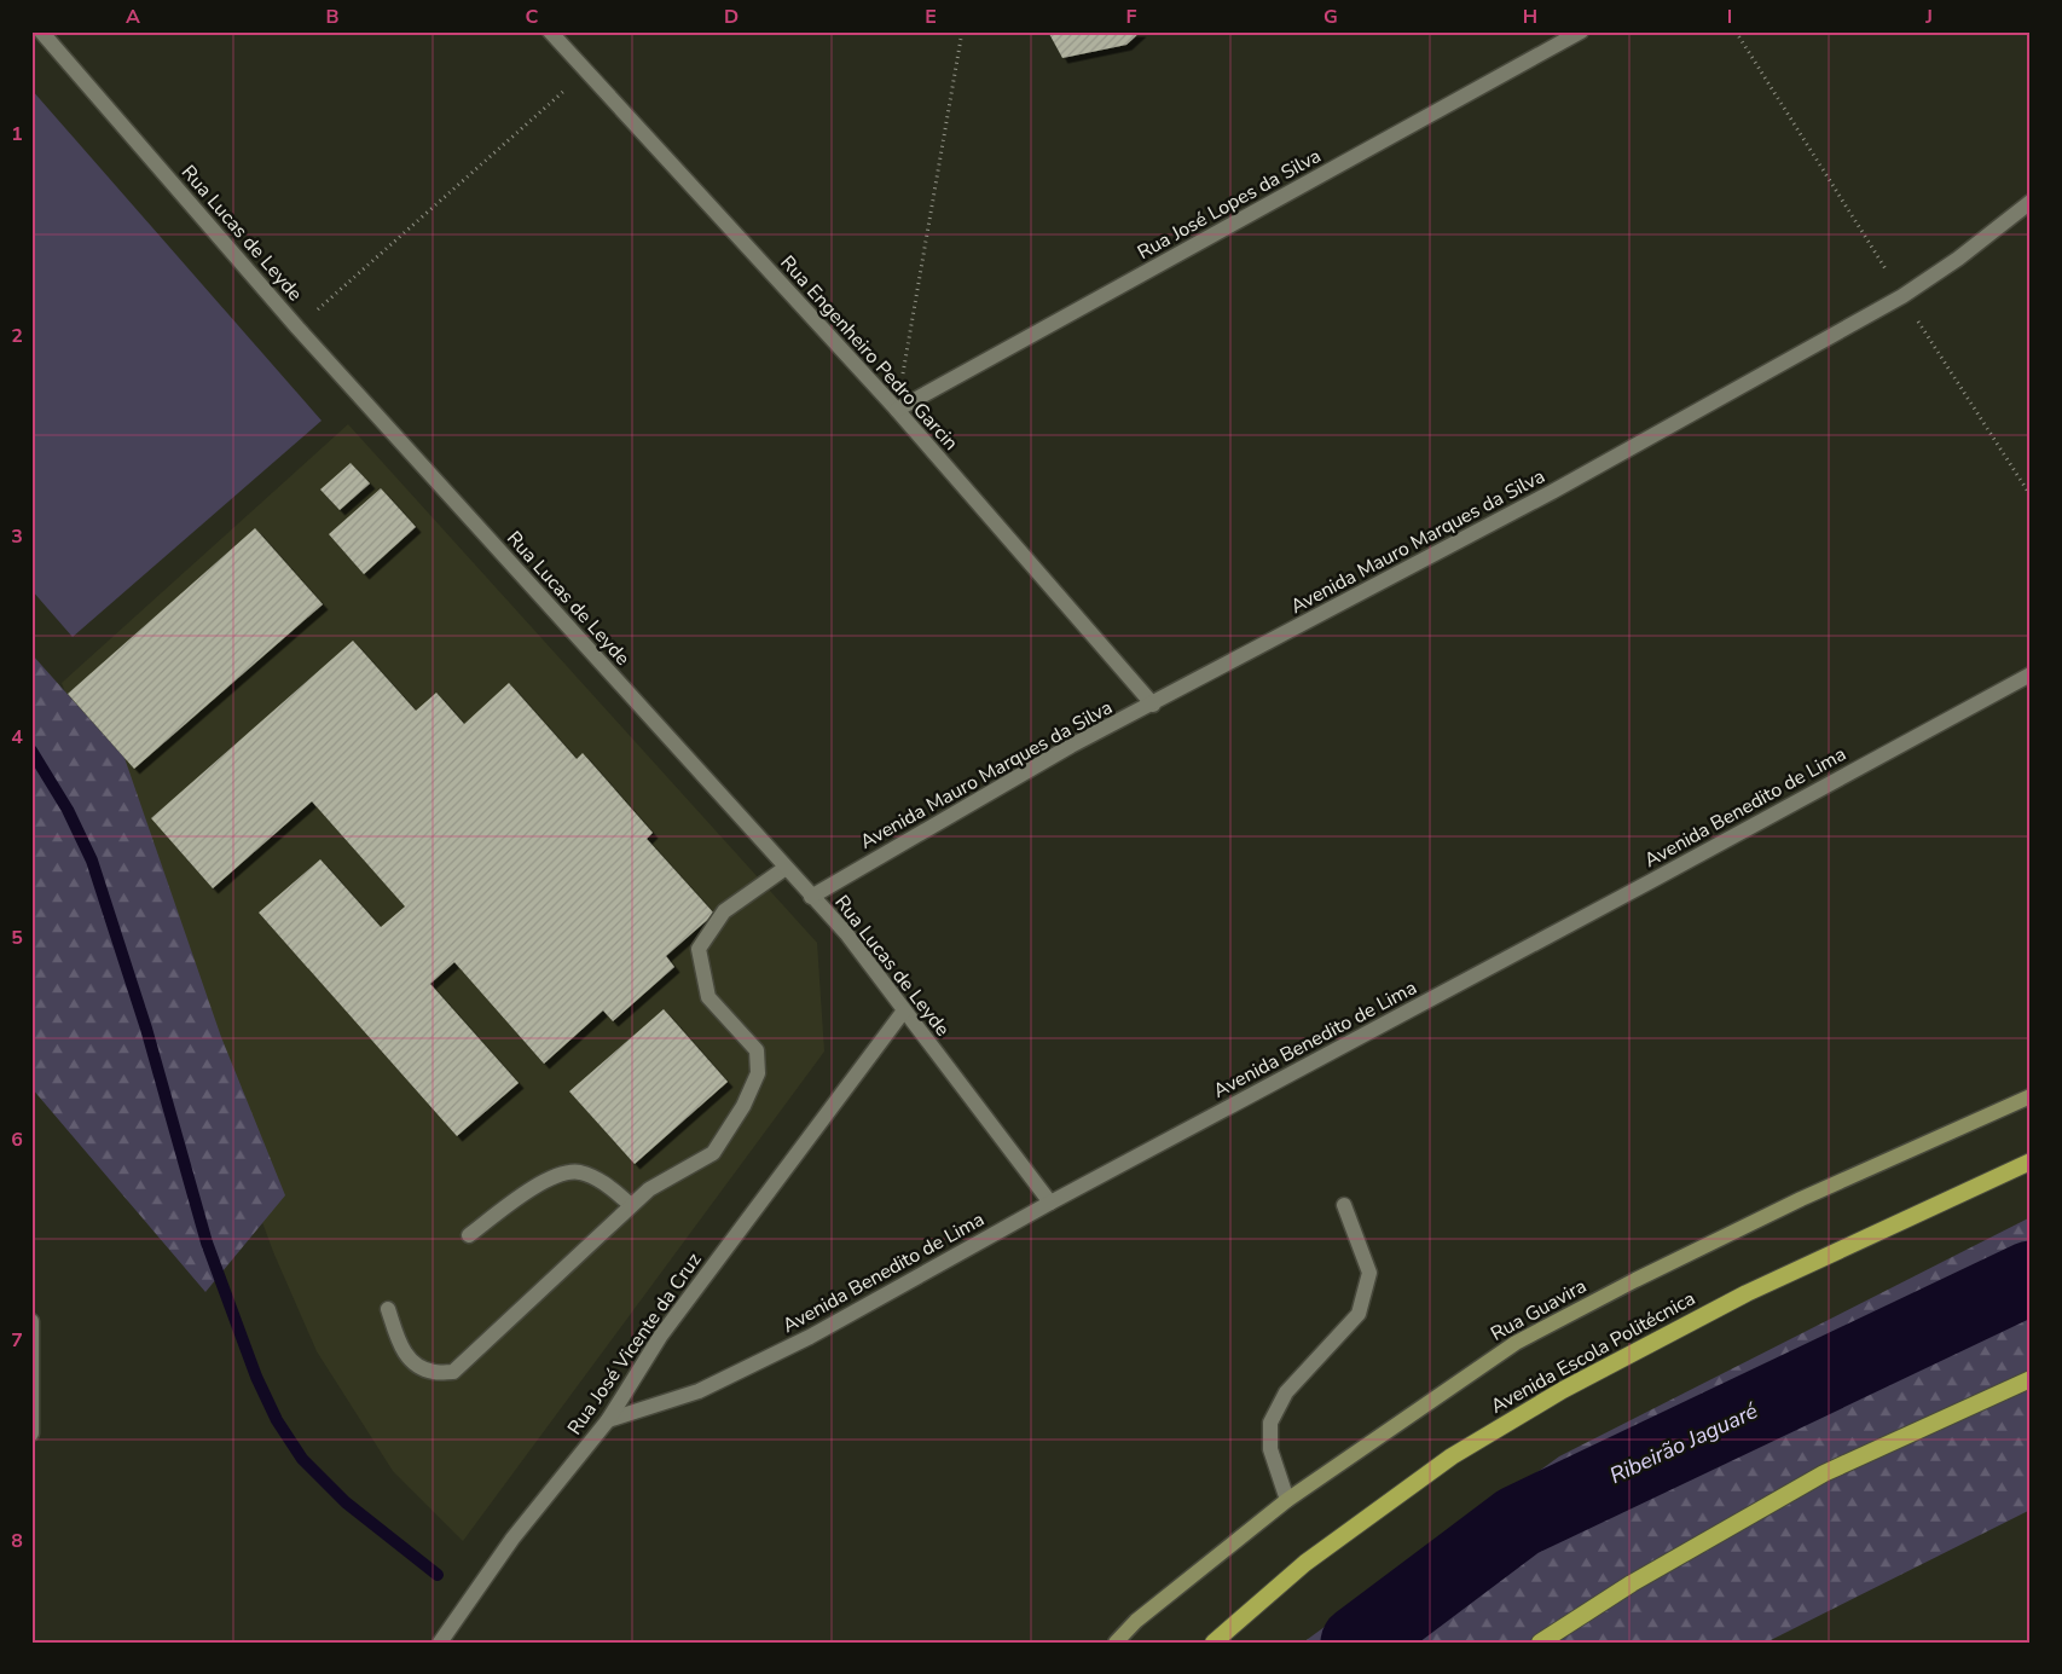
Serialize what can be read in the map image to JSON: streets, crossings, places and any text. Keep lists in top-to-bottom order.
{
  "streets": {
    "highway": ["Avenida Escola Politécnica"],
    "main road": ["Rua Guavira"],
    "street": [
      "Rua José Lopes da Silva",
      "Rua Lucas de Leyde",
      "Rua Engenheiro Pedro Garcin",
      "Avenida Mauro Marques da Silva",
      "Avenida Benedito de Lima",
      "Rua José Vicente da Cruz"
    ]
  },
  "crossings": [
    ["Rua José Lopes da Silva", "Rua Engenheiro Pedro Garcin"],
    ["Rua Lucas de Leyde", "Avenida Mauro Marques da Silva"],
    ["Rua Lucas de Leyde", "Avenida Benedito de Lima"],
    ["Rua Lucas de Leyde", "Rua José Vicente da Cruz"],
    ["Rua Engenheiro Pedro Garcin", "Avenida Mauro Marques da Silva"],
    ["Avenida Benedito de Lima", "Rua José Vicente da Cruz"]
  ],
  "water": ["Ribeirão Jaguaré"],
  "grid": {
    "columns": [
      "A",
      "B",
      "C",
      "D",
      "E",
      "F",
      "G",
      "H",
      "I",
      "J"
    ],
    "rows": [
      "1",
      "2",
      "3",
      "4",
      "5",
      "6",
      "7",
      "8"
    ]
  }
}
